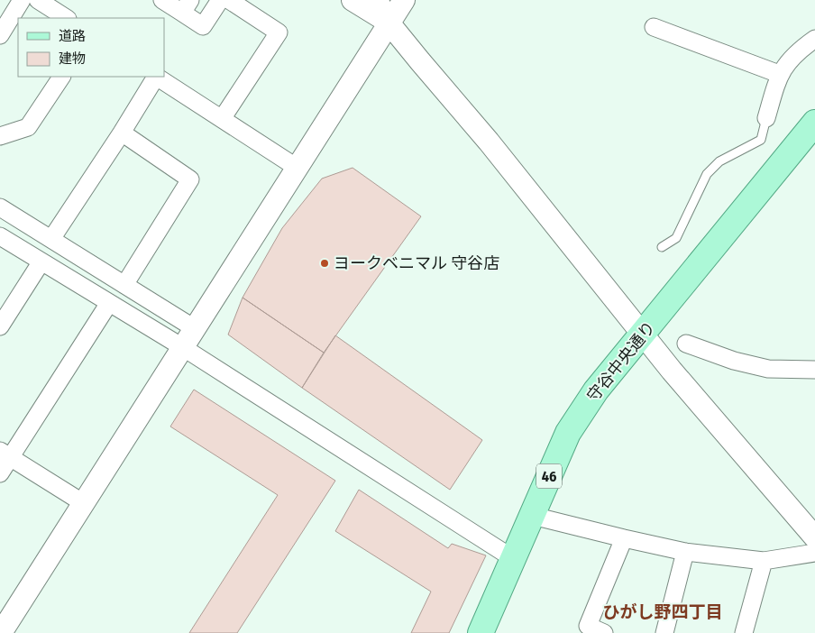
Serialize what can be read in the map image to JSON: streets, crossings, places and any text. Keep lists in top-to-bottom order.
{
  "streets": {
    "main road": ["守谷中央通り", "46"]
  },
  "districts": ["ひがし野四丁目"],
  "places": ["ヨークベニマル 守谷店"],
  "legend": ["道路", "建物"]
}
